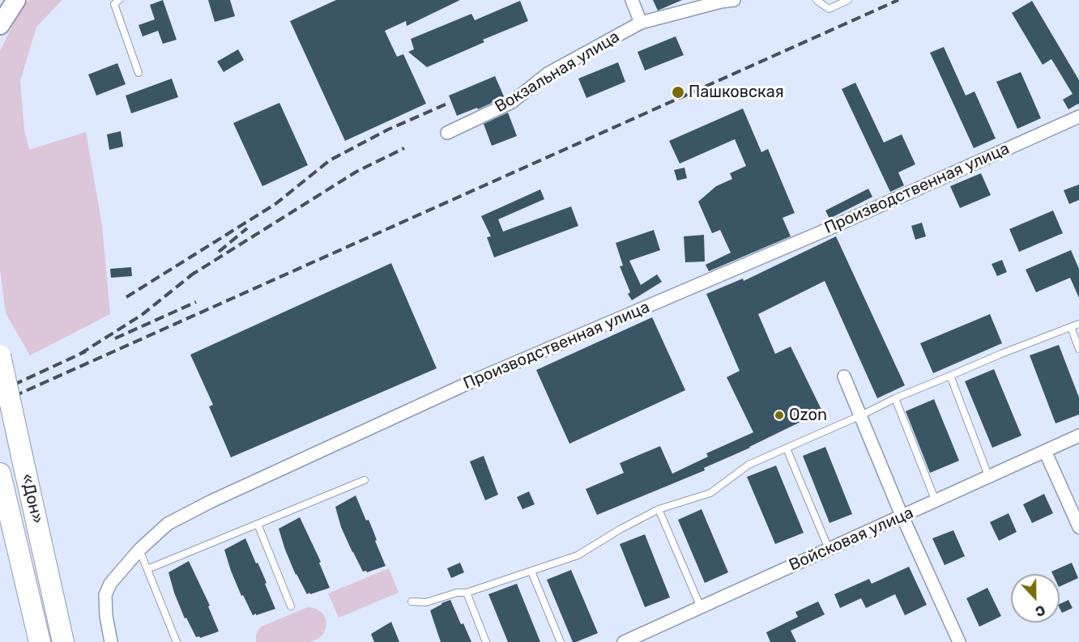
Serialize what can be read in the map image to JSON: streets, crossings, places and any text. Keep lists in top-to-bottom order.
{
  "streets": {
    "highway": ["«Дон»"],
    "street": ["Вокзальная улица", "Производственная улица", "Войсковая улица"]
  },
  "places": ["Пашковская", "Ozon"],
  "north": "bottom"
}
